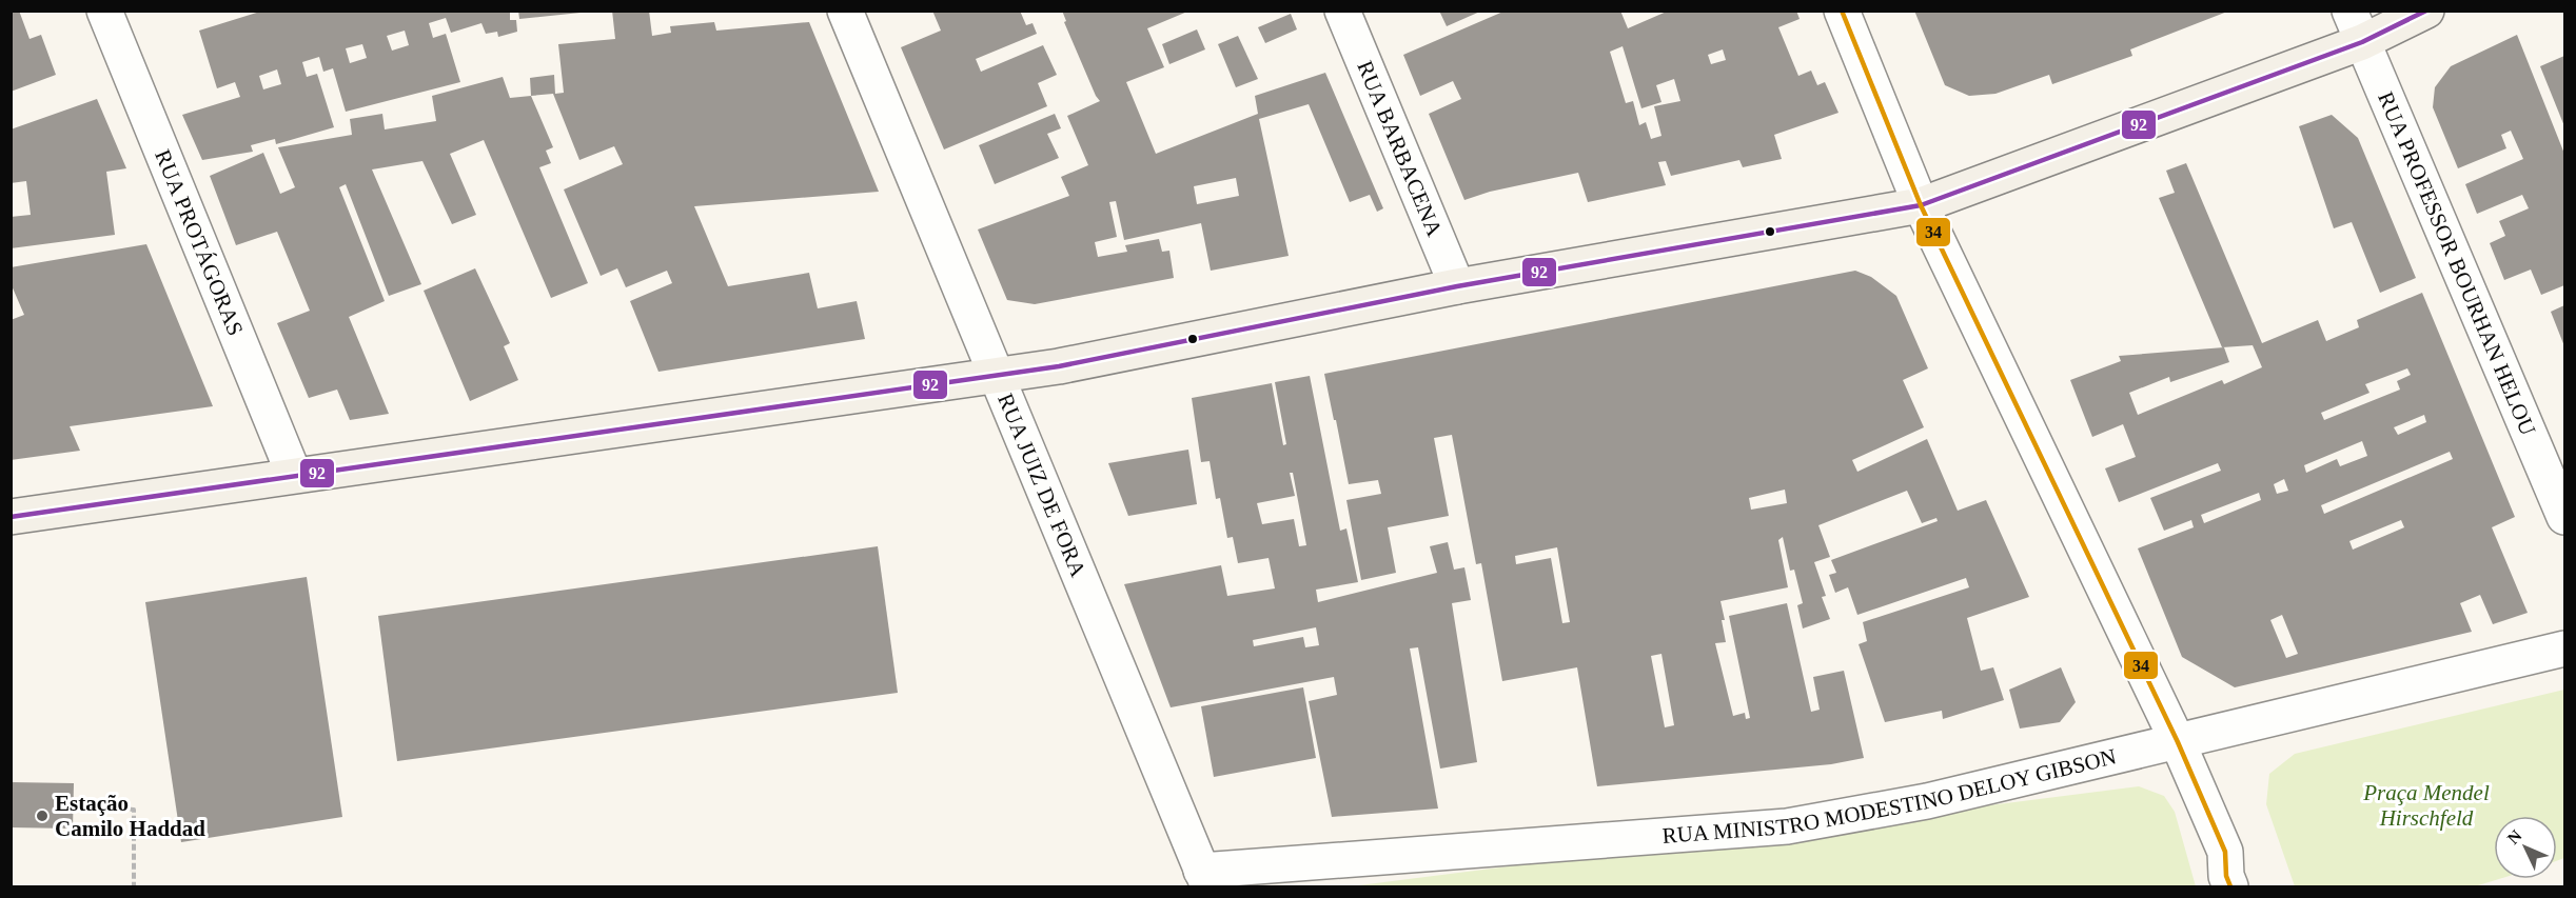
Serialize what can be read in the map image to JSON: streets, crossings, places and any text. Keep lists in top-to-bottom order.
{
  "streets": {
    "street": [
      "RUA BARBACENA",
      "RUA PROTÁGORAS",
      "RUA PROFESSOR BOURHAN HELOU",
      "RUA JUIZ DE FORA",
      "RUA MINISTRO MODESTINO DELOY GIBSON"
    ]
  },
  "crossings": [
    ["RUA JUIZ DE FORA", "RUA MINISTRO MODESTINO DELOY GIBSON"]
  ],
  "parks": ["Praça Mendel Hirschfeld"],
  "places": ["Estação Camilo Haddad"],
  "lines": ["transit line 92", "transit line 34"],
  "north": "top left"
}
